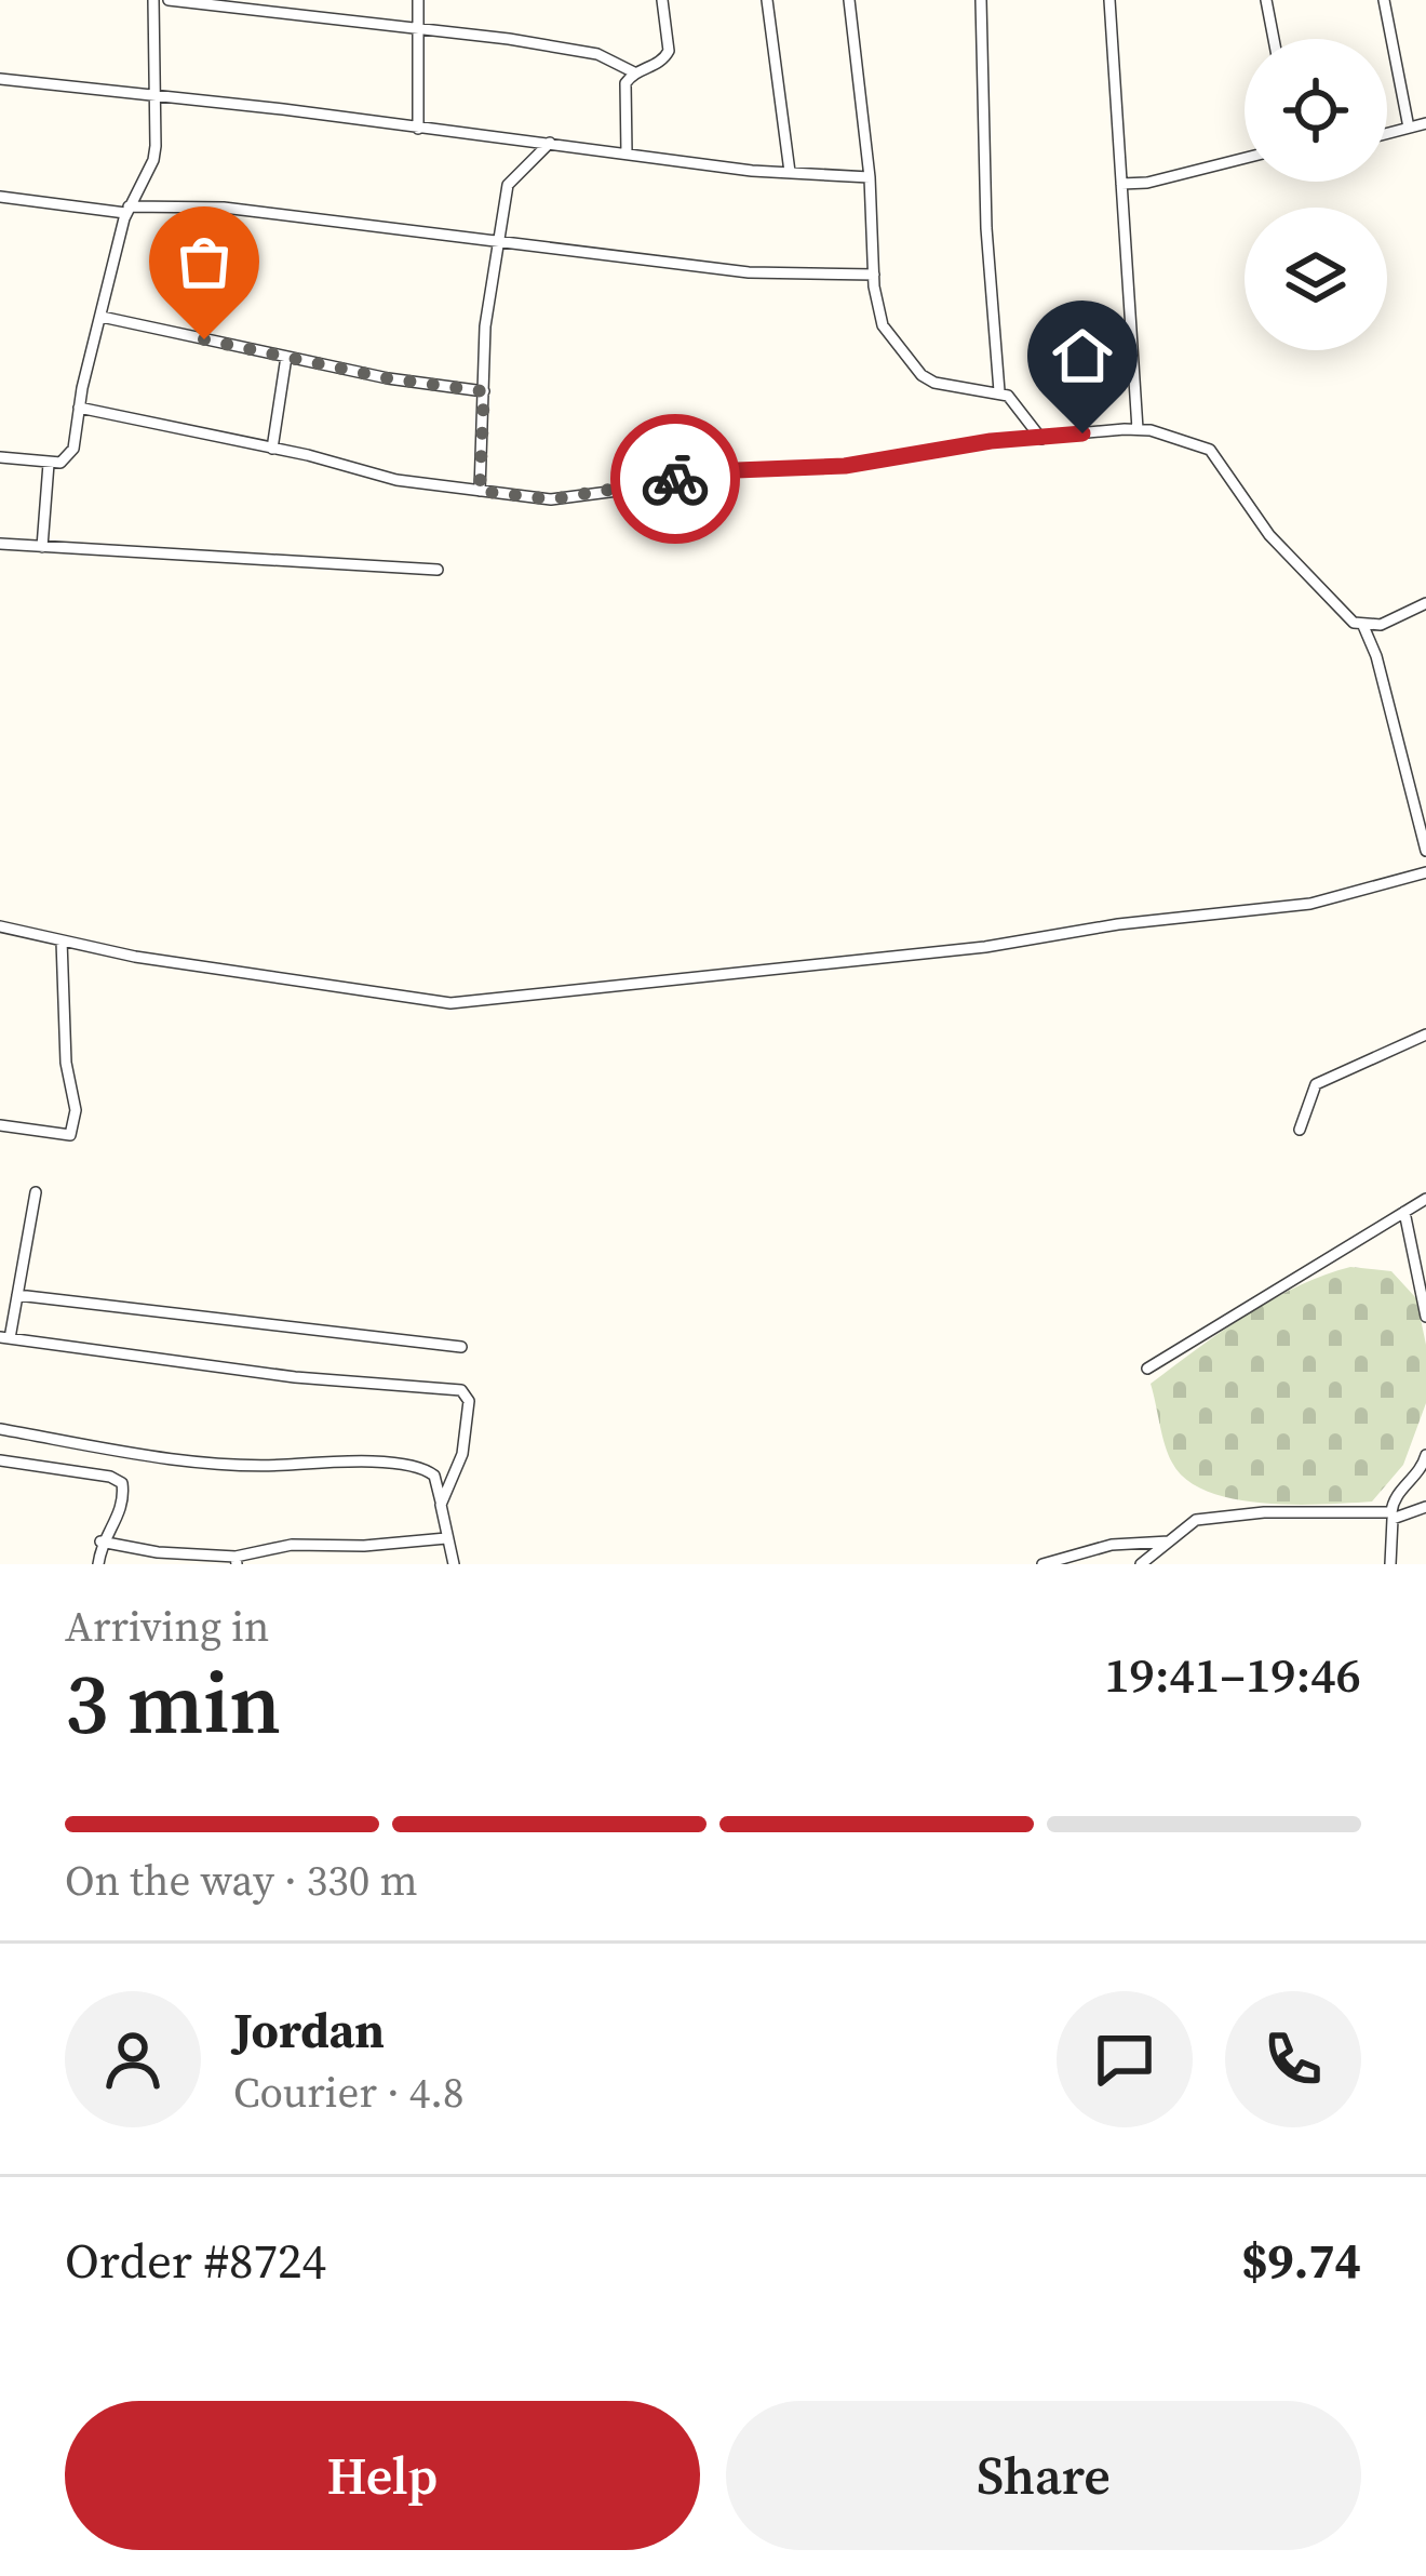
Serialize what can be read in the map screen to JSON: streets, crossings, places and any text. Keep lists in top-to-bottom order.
{
  "page": {
    "heading": ["3 min", "Arriving in", "19:41–19:46"],
    "panel": [
      "Jordan",
      "Courier · 4.8",
      "Order #8724",
      "$9.74"
    ],
    "bar": "On the way · 330 m",
    "buttons": ["Help", "Share"]
  }
}
